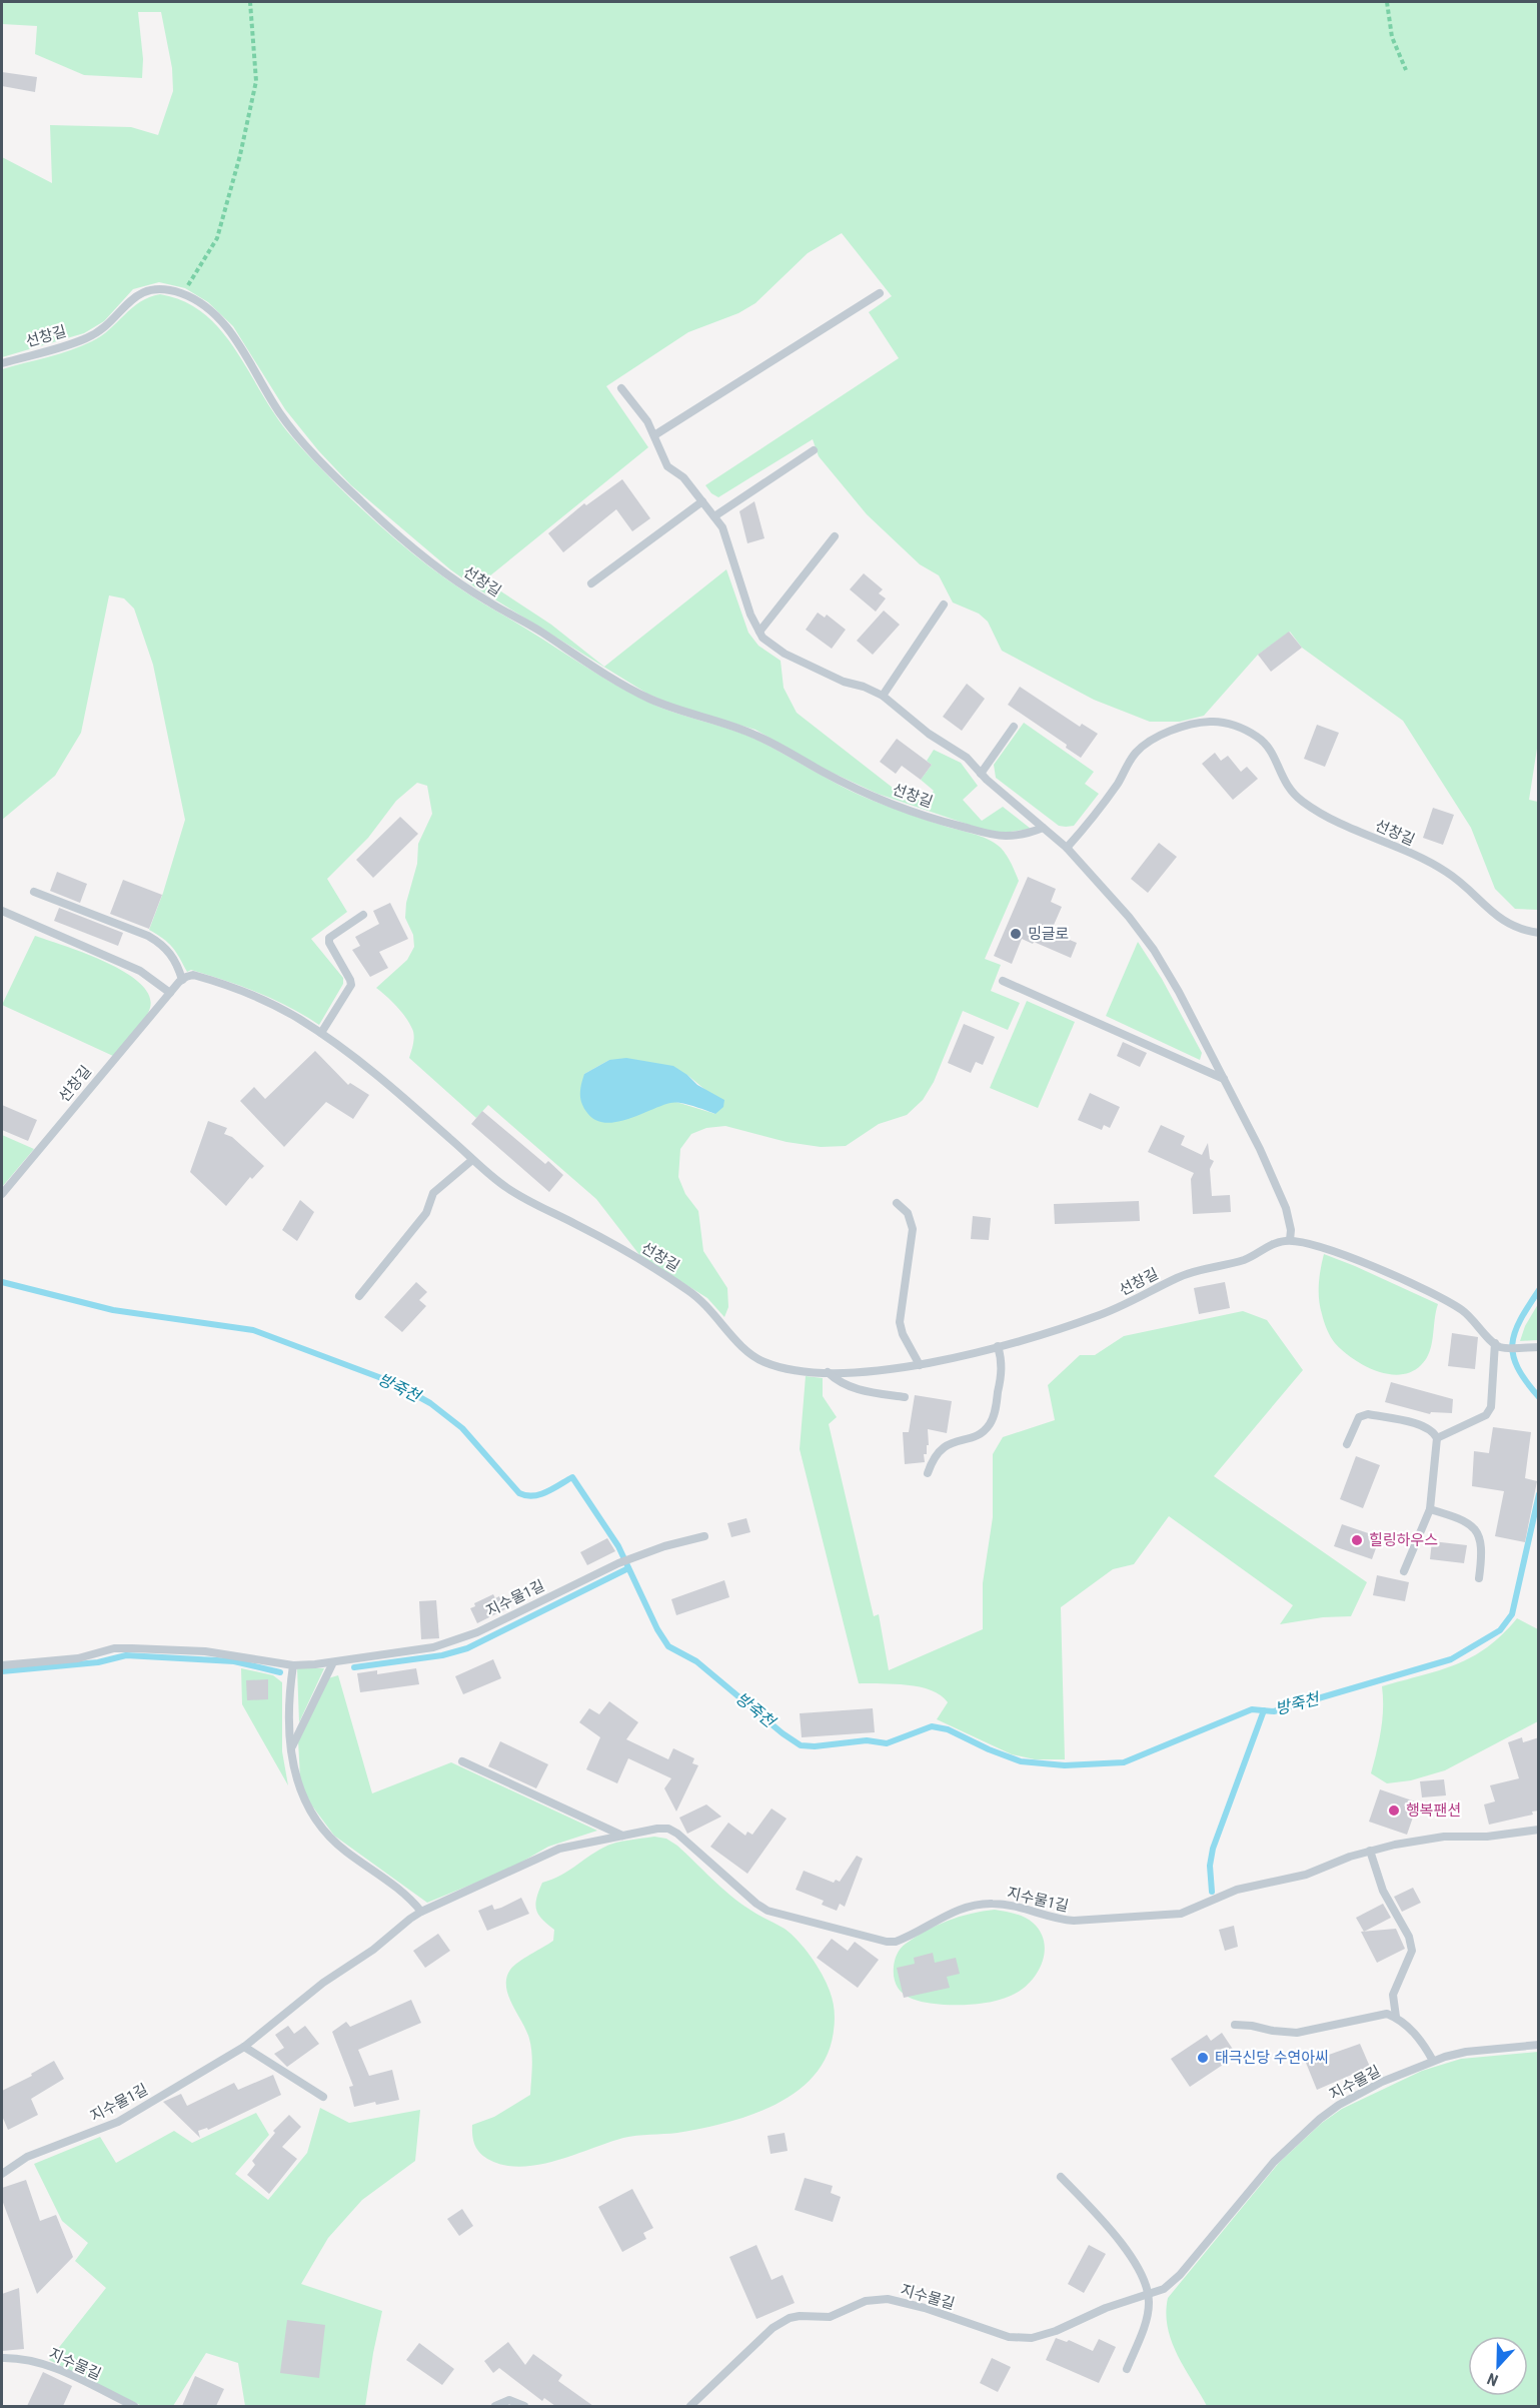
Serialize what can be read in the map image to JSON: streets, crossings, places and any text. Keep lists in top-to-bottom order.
{
  "streets": {
    "lane": ["선창길", "지수물1길", "지수물길"]
  },
  "water": ["방죽천"],
  "places": [
    "밍글로",
    "힐링하우스",
    "행복팬션",
    "태극신당 수연아씨"
  ],
  "north": "bottom"
}
